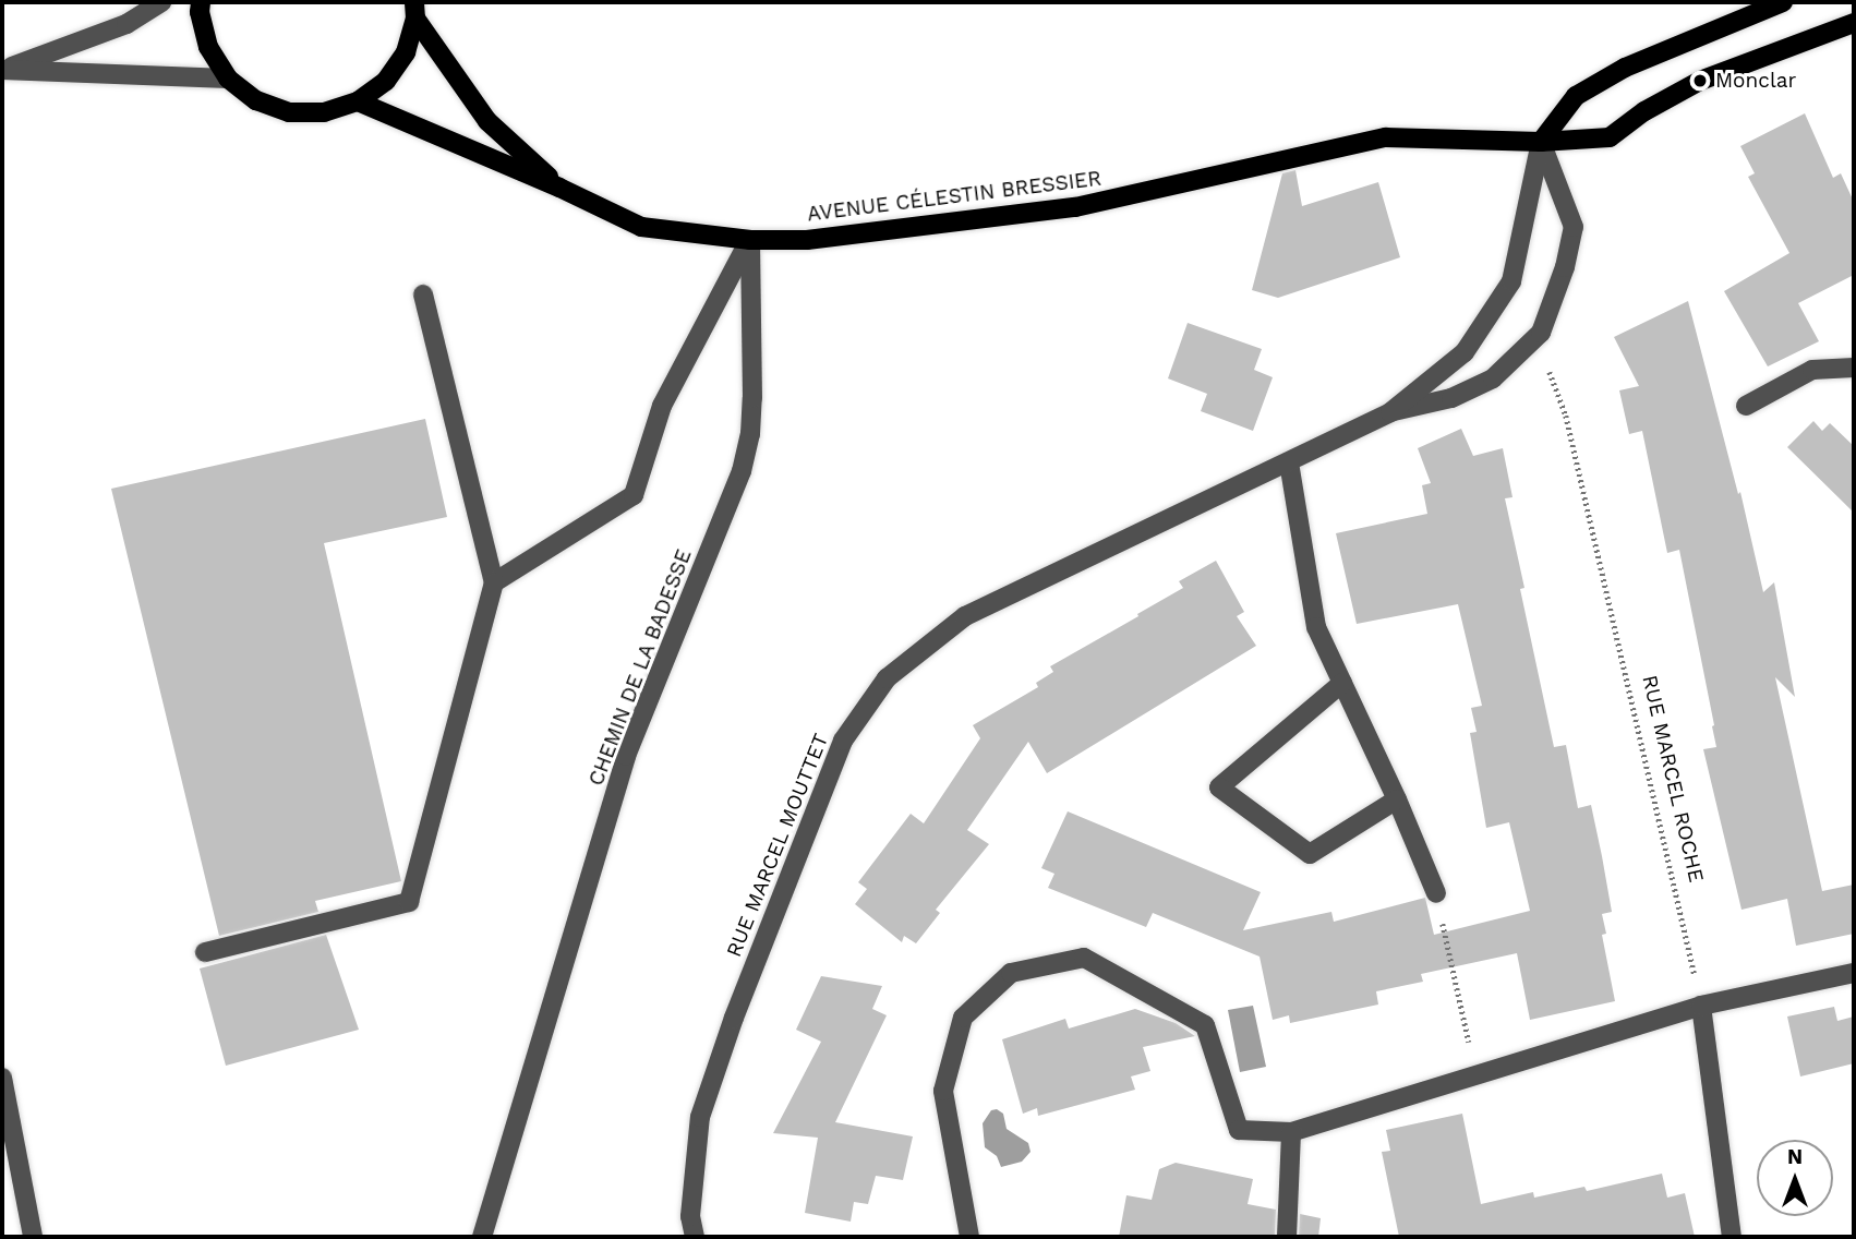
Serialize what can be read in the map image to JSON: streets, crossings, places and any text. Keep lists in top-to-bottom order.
{
  "streets": {
    "main road": ["AVENUE CÉLESTIN BRESSIER"],
    "street": ["CHEMIN DE LA BADESSE", "RUE MARCEL MOUTTET"],
    "path": ["RUE MARCEL ROCHE"]
  },
  "crossings": [
    ["AVENUE CÉLESTIN BRESSIER", "CHEMIN DE LA BADESSE"],
    ["AVENUE CÉLESTIN BRESSIER", "RUE MARCEL MOUTTET"],
    ["RUE MARCEL ROCHE", "RUE MARCEL MOUTTET"]
  ],
  "places": ["Monclar"],
  "north": "top"
}
